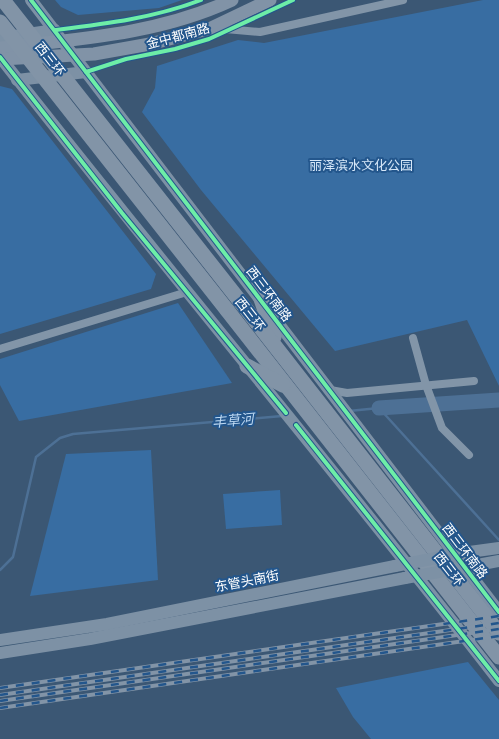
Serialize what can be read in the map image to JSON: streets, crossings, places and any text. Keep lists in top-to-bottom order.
{
  "streets": {
    "highway": ["西三环"],
    "main road": ["金中都南路"],
    "street": ["西三环南路", "东管头南街"]
  },
  "crossings": [
    ["金中都南路", "西三环南路"]
  ],
  "water": ["丰草河"],
  "parks": ["丽泽滨水文化公园"]
}
